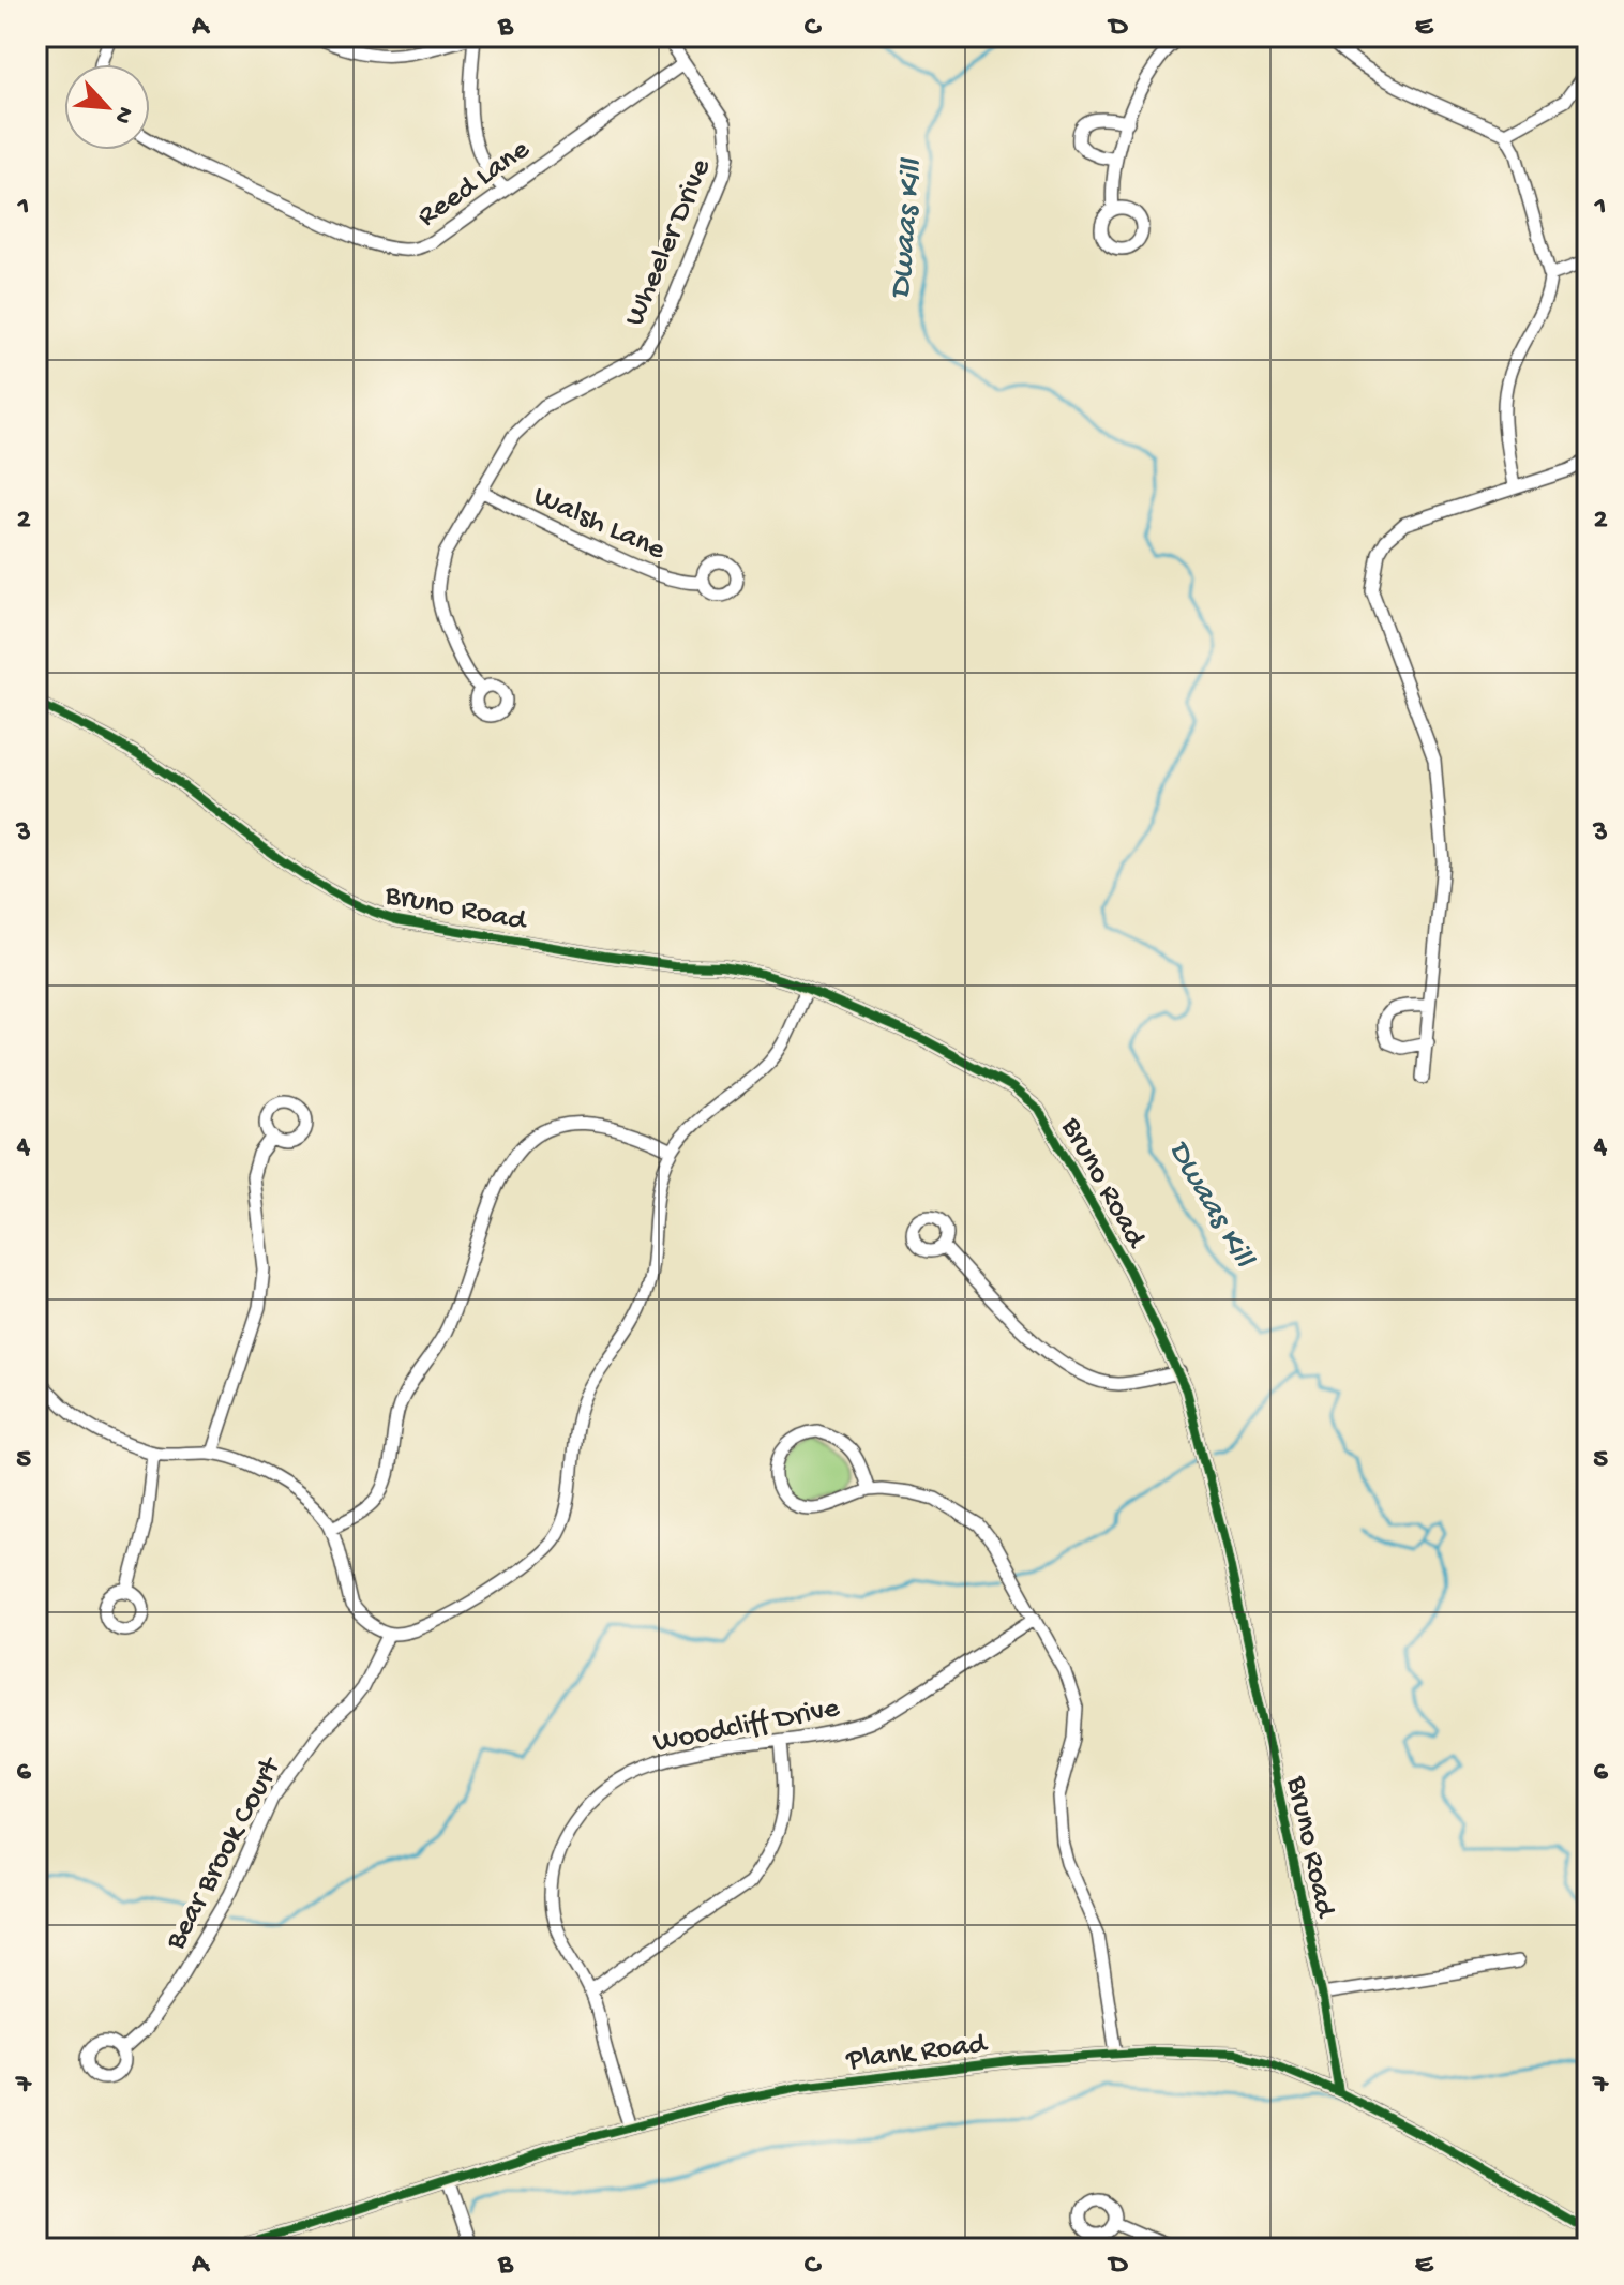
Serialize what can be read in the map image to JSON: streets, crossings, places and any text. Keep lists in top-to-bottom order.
{
  "streets": {
    "street": [
      "Reed Lane",
      "Wheeler Drive",
      "Walsh Lane",
      "Bruno Road",
      "Woodcliff Drive",
      "Bear Brook Court",
      "Plank Road"
    ]
  },
  "crossings": [
    ["Reed Lane", "Wheeler Drive"],
    ["Wheeler Drive", "Walsh Lane"],
    ["Bruno Road", "Plank Road"],
    ["Woodcliff Drive", "Plank Road"]
  ],
  "water": ["Dwaas Kill"],
  "north": "bottom right",
  "grid": {
    "columns": [
      "A",
      "B",
      "C",
      "D",
      "E"
    ],
    "rows": [
      "1",
      "2",
      "3",
      "4",
      "5",
      "6",
      "7"
    ]
  }
}
